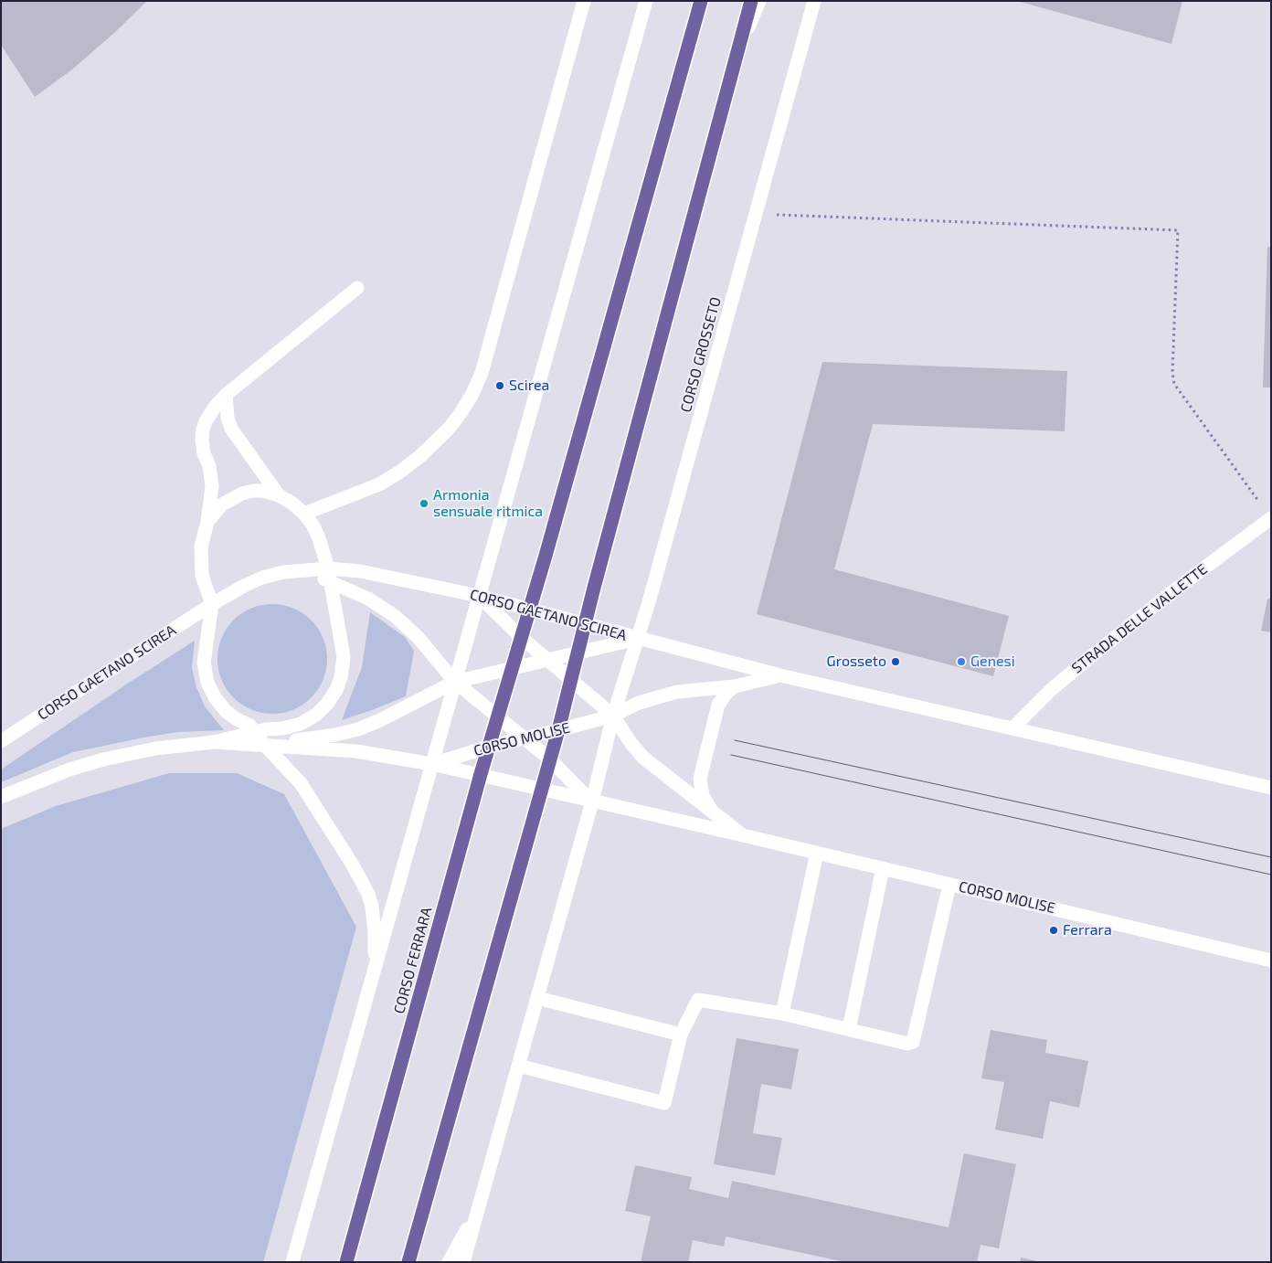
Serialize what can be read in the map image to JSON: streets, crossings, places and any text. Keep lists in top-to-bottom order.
{
  "streets": {
    "main road": ["CORSO FERRARA"],
    "street": [
      "CORSO GROSSETO",
      "CORSO GAETANO SCIREA",
      "STRADA DELLE VALLETTE",
      "CORSO MOLISE"
    ]
  },
  "crossings": [
    ["CORSO GROSSETO", "CORSO GAETANO SCIREA"],
    ["CORSO GROSSETO", "CORSO MOLISE"],
    ["CORSO GAETANO SCIREA", "CORSO MOLISE"],
    ["CORSO GAETANO SCIREA", "CORSO FERRARA"],
    ["STRADA DELLE VALLETTE", "CORSO MOLISE"],
    ["CORSO MOLISE", "CORSO FERRARA"]
  ],
  "places": [
    "Scirea",
    "Armonia sensuale ritmica",
    "Grosseto",
    "Genesi",
    "Ferrara"
  ]
}
